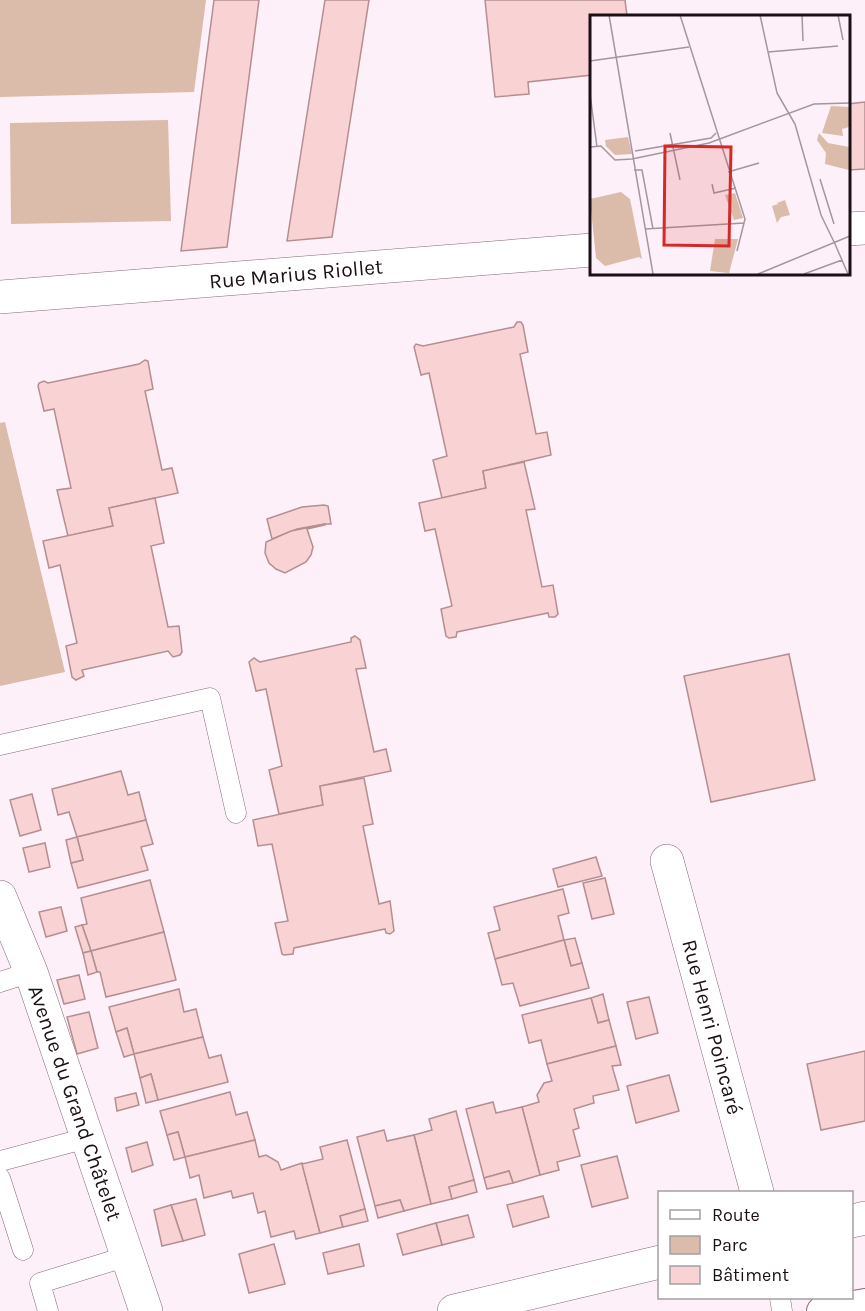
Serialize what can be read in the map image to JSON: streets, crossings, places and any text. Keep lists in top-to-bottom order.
{
  "streets": {
    "street": ["Rue Marius Riollet", "Rue Henri Poincaré", "Avenue du Grand Châtelet"]
  },
  "legend": ["Route", "Parc", "Bâtiment"]
}
